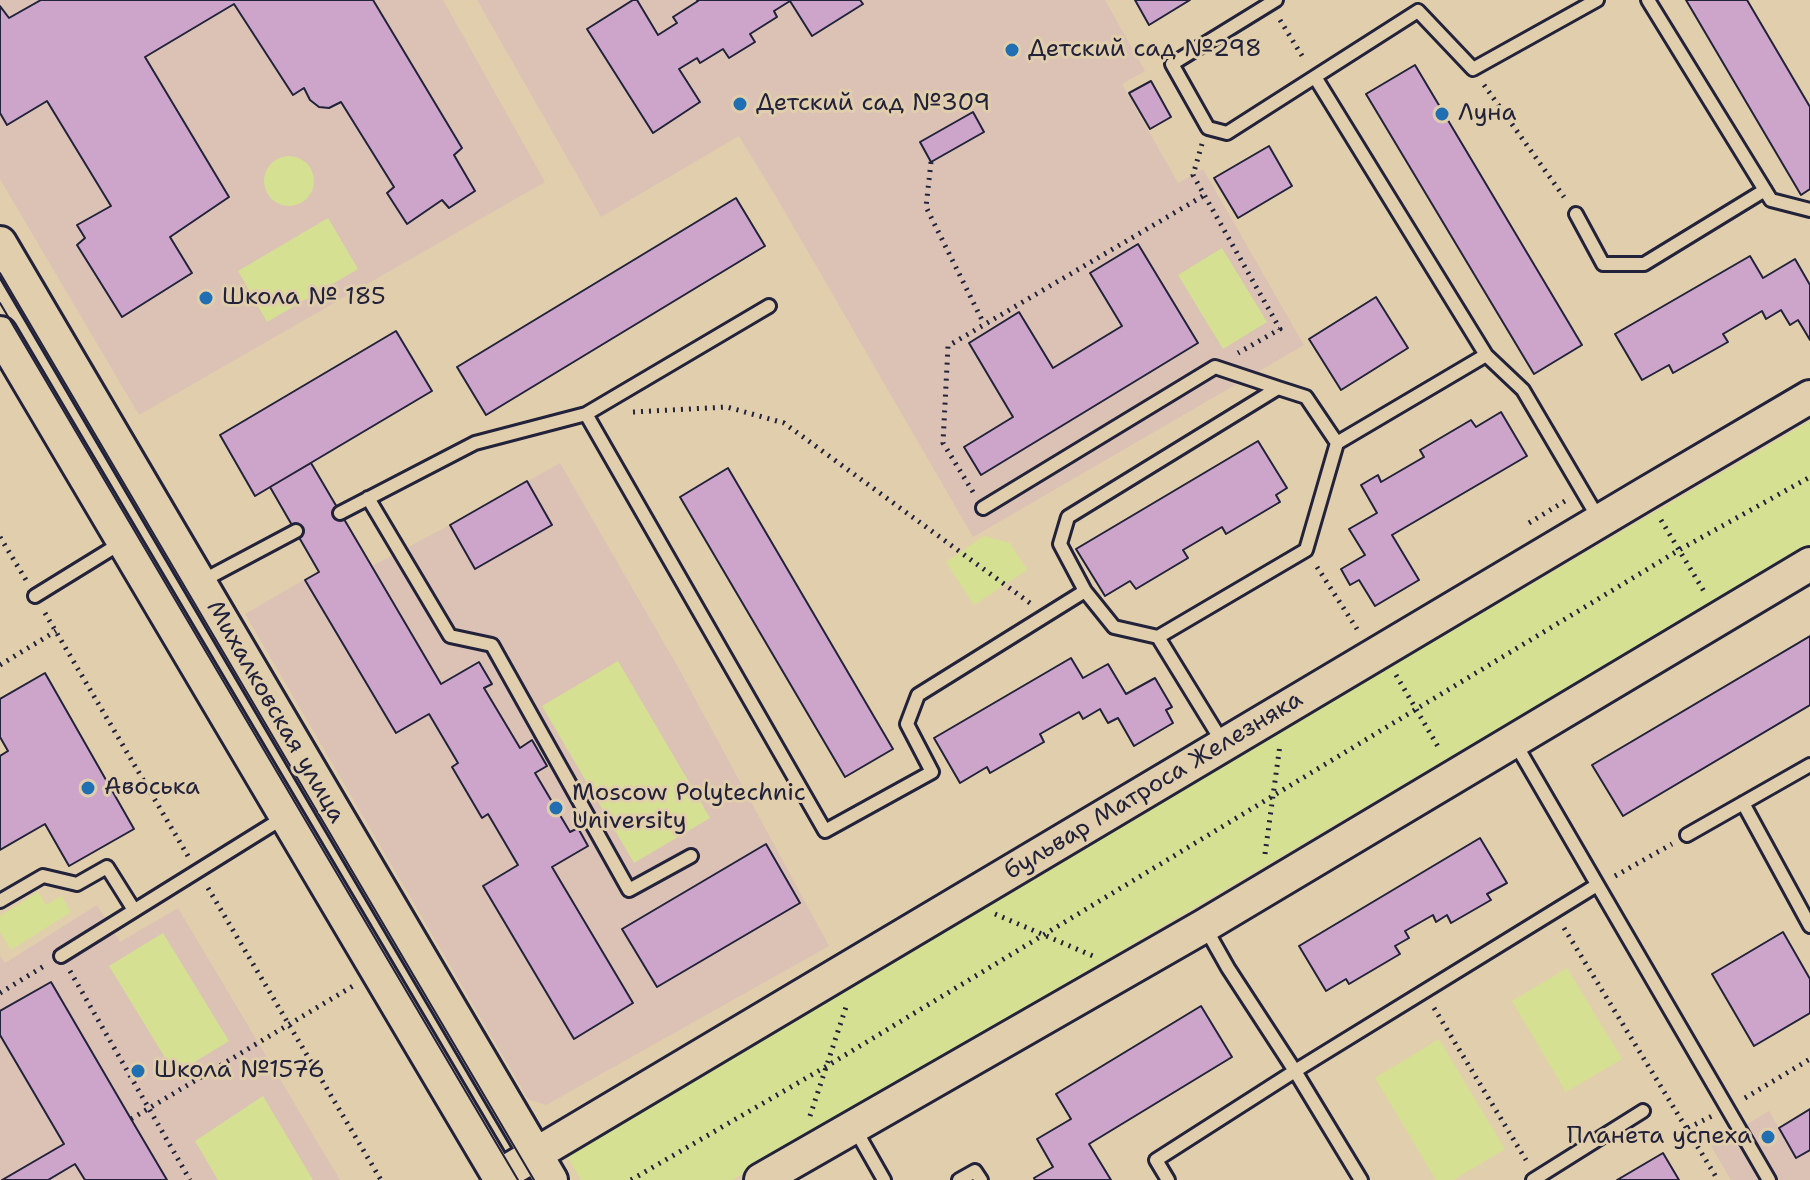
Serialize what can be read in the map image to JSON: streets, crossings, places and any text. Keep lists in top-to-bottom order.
{
  "streets": {
    "street": ["Михалковская улица", "бульвар Матроса Железняка"]
  },
  "crossings": [
    ["Михалковская улица", "бульвар Матроса Железняка"]
  ],
  "places": [
    "Детский сад №298",
    "Детский сад №309",
    "Луна",
    "Школа № 185",
    "Авоська",
    "Moscow Polytechnic University",
    "Школа №1576",
    "Планета успеха"
  ]
}
